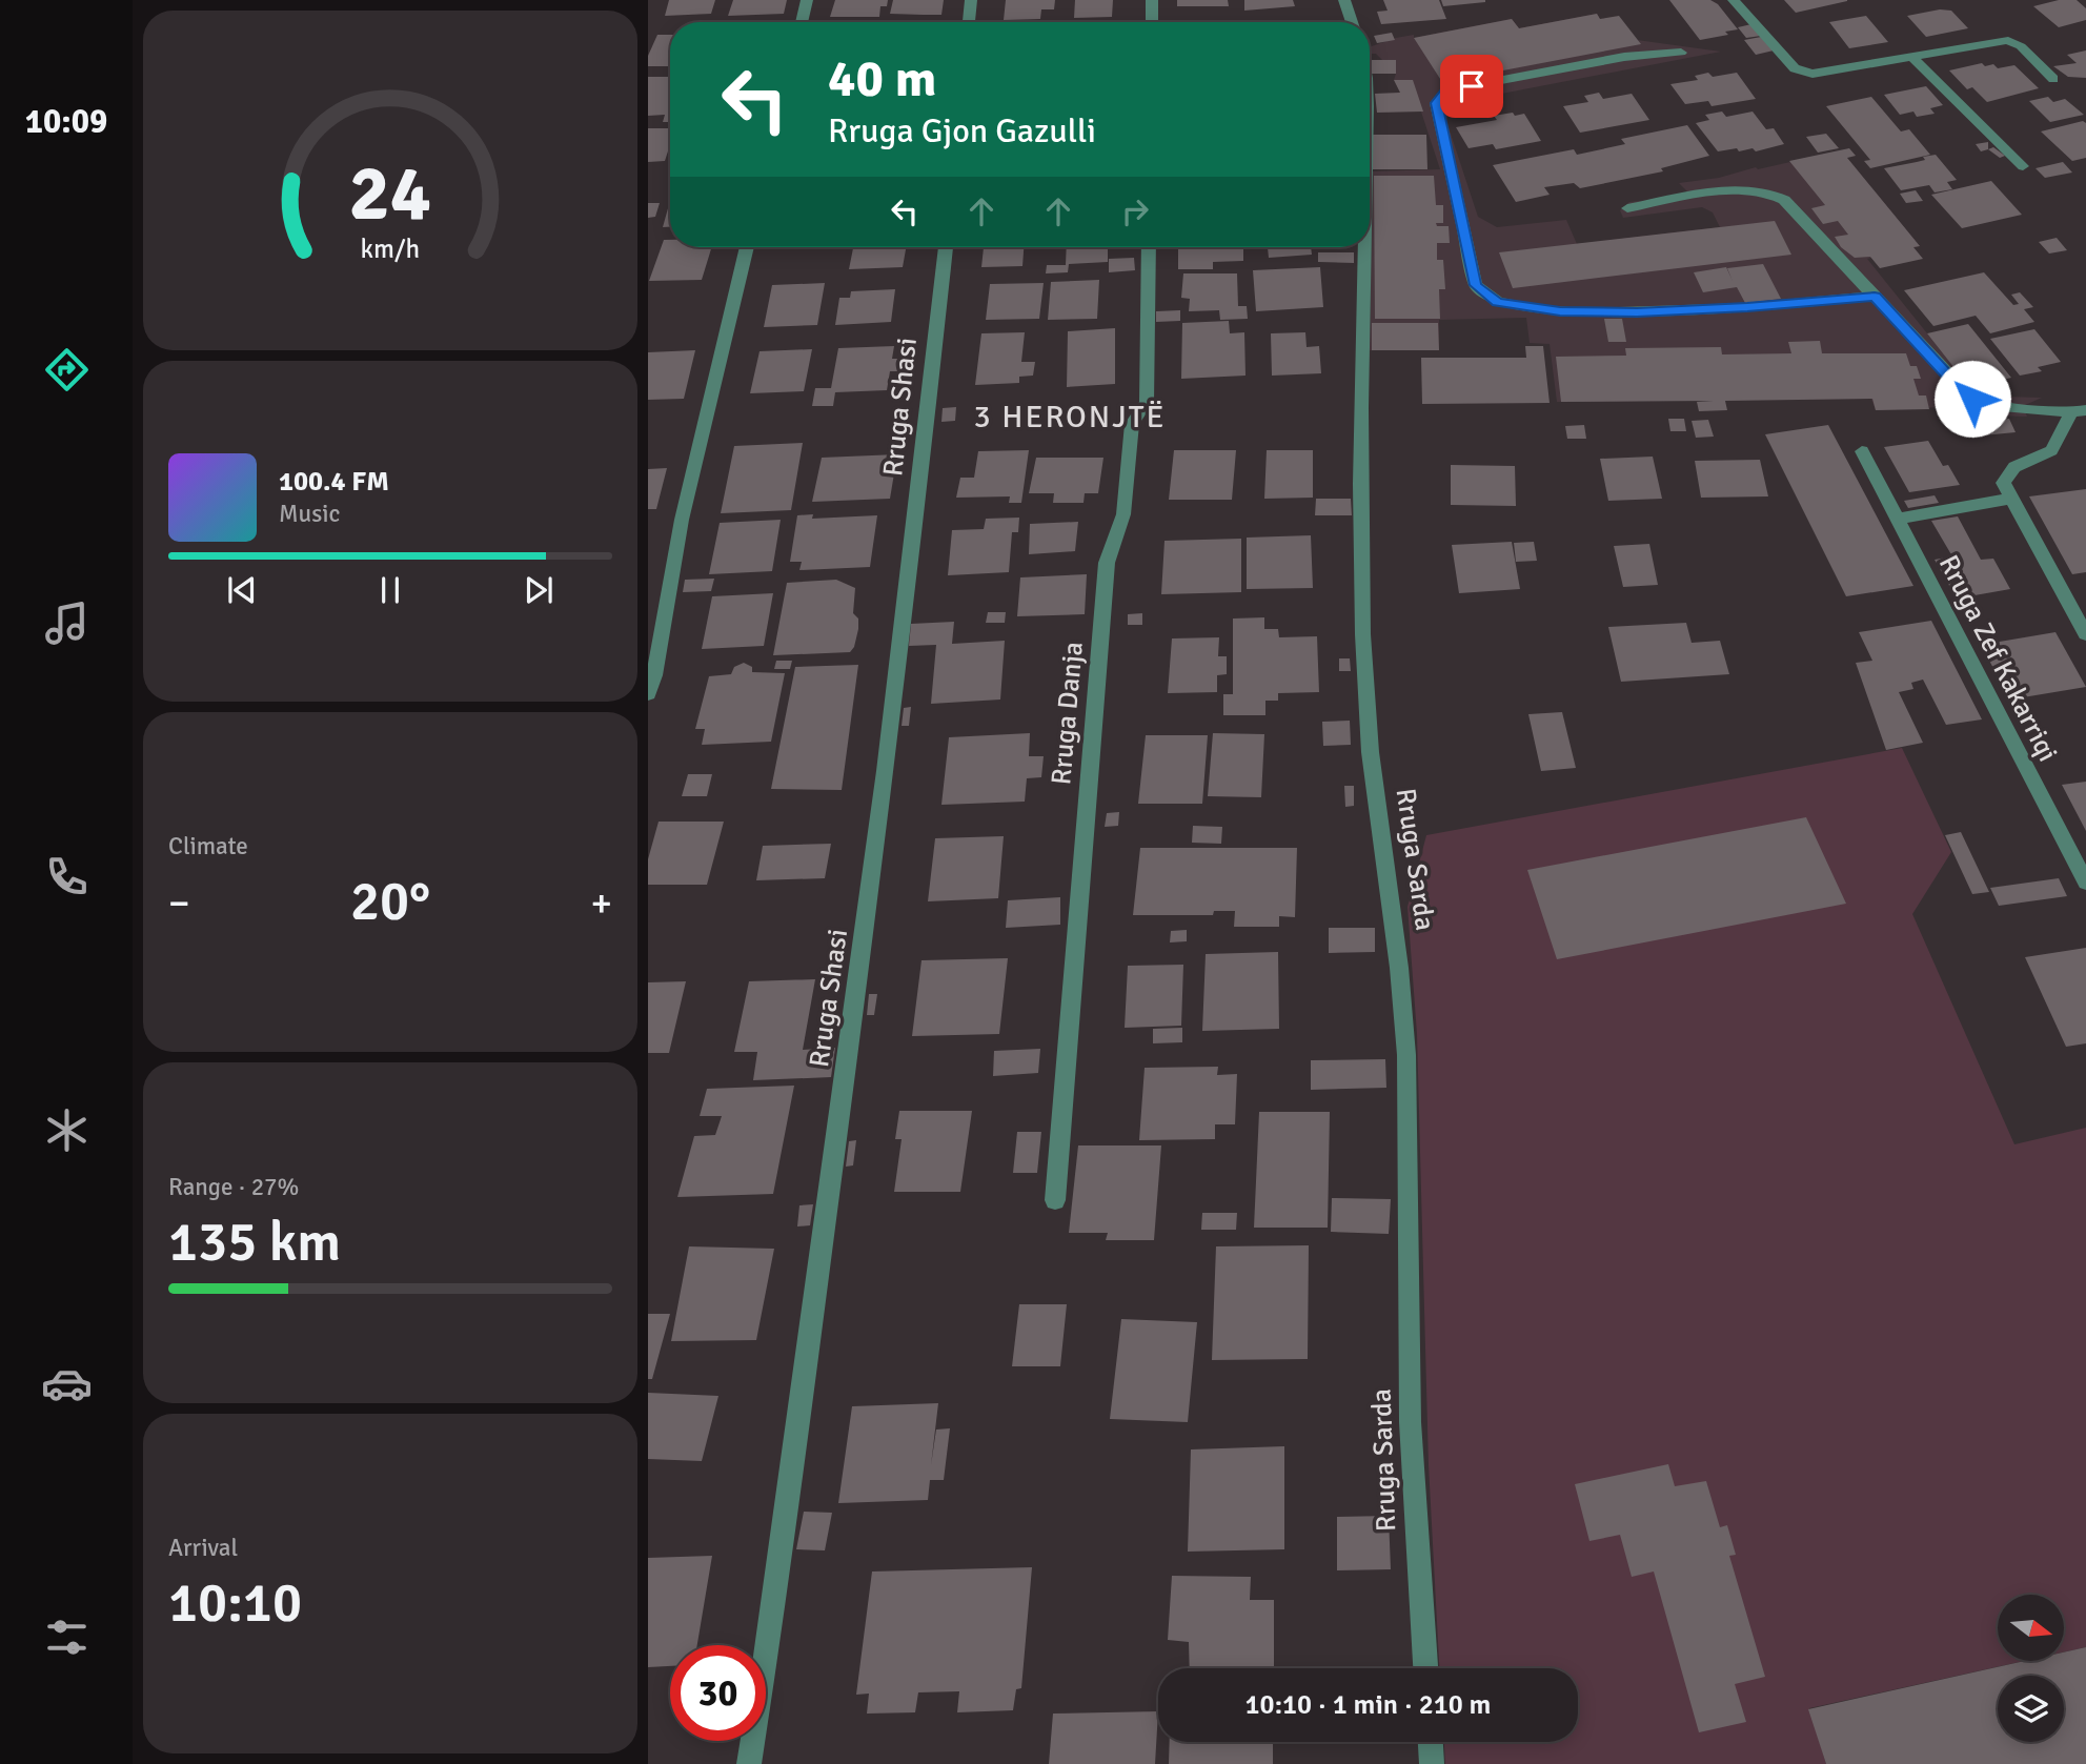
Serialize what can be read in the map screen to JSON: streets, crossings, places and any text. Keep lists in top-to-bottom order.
{
  "streets": {
    "street": [
      "Rruga Shasi",
      "Rruga Zef Kakarriqi",
      "Rruga Danja",
      "Rruga Sarda"
    ]
  },
  "districts": ["3 HERONJTË"],
  "north": "right",
  "page": {
    "tabs": "10:09",
    "turn": ["40 m", "Rruga Gjon Gazulli"],
    "song": ["100.4 FM", "Music"],
    "tile": [
      "Climate",
      ["Range · 27%", "135 km"],
      ["Arrival", "10:10"]
    ],
    "heat": ["−", "20°", "+"],
    "limit": "30",
    "trip": "10:10 · 1 min · 210 m",
    "gauge": ["24", "km/h"]
  }
}
